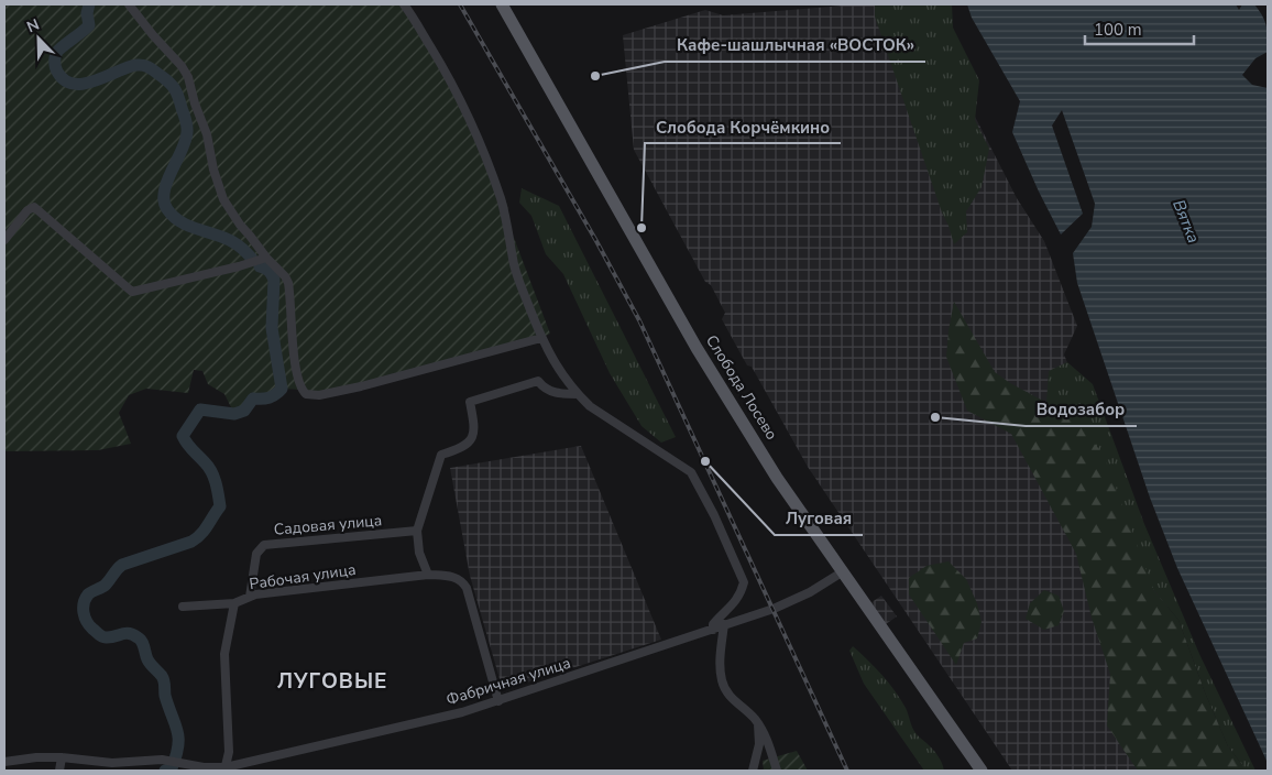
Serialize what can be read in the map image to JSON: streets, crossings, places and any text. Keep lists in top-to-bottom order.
{
  "streets": {
    "main road": ["Слобода Лосево"],
    "street": ["Садовая улица", "Рабочая улица", "Фабричная улица"]
  },
  "crossings": [
    ["Слобода Лосево", "Фабричная улица"],
    ["Садовая улица", "Рабочая улица"],
    ["Рабочая улица", "Фабричная улица"]
  ],
  "districts": ["ЛУГОВЫЕ"],
  "water": ["Вятка"],
  "places": [
    "Кафе-шашлычная «ВОСТОК»",
    "Слобода Корчёмкино",
    "Водозабор",
    "Луговая"
  ],
  "scale_bar": "100 m",
  "north": "top left"
}
